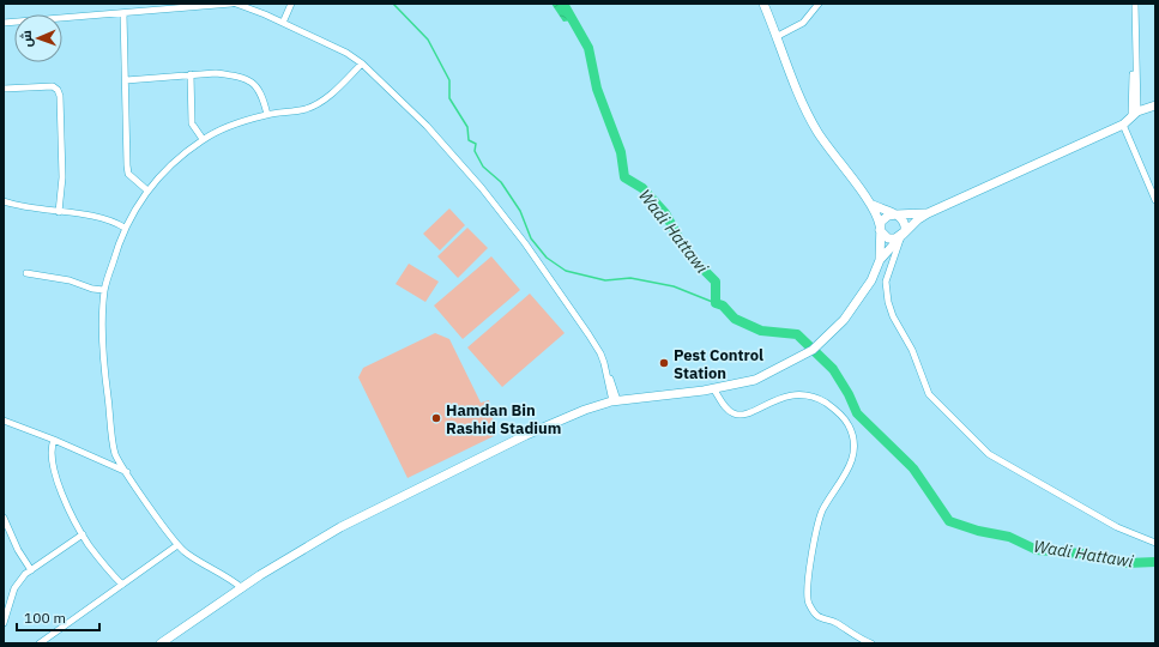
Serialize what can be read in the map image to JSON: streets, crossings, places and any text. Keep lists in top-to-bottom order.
{
  "water": ["Wadi Hattawi"],
  "places": ["Pest Control Station", "Hamdan Bin Rashid Stadium"],
  "scale_bar": "100 m",
  "north": "left"
}
